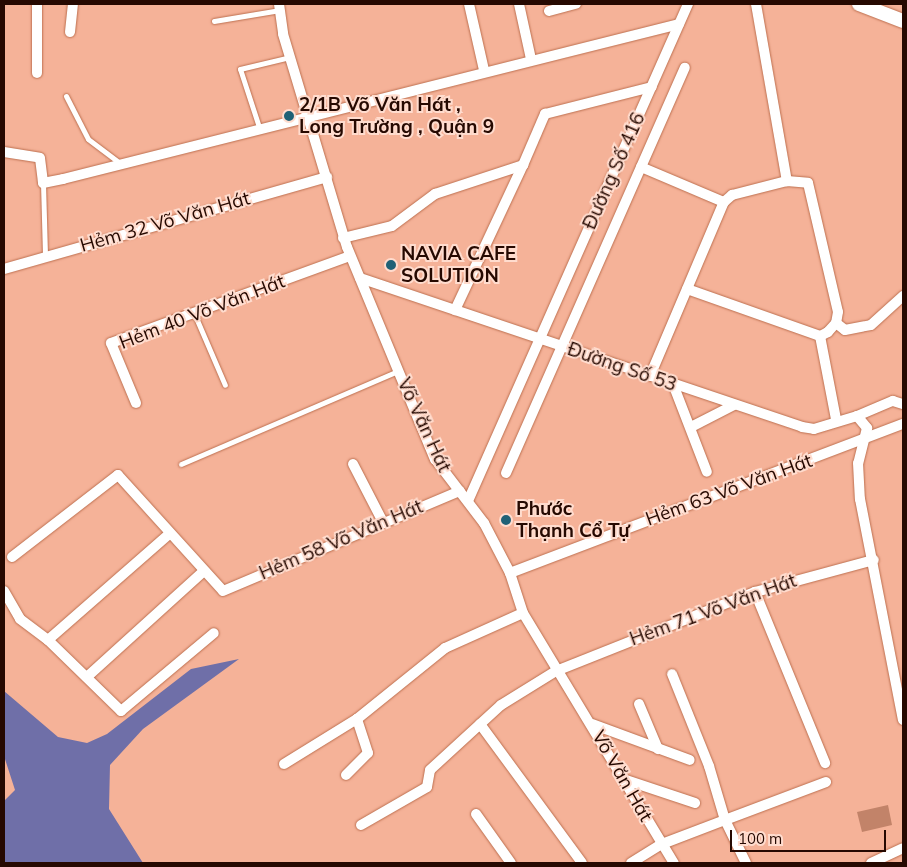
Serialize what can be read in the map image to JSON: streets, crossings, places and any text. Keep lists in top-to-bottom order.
{
  "streets": {
    "street": [
      "Đường Số 416",
      "Hẻm 32 Võ Văn Hát",
      "Hẻm 40 Võ Văn Hát",
      "Đường Số 53",
      "Võ Văn Hát",
      "Hẻm 63 Võ Văn Hát",
      "Hẻm 58 Võ Văn Hát",
      "Hẻm 71 Võ Văn Hát"
    ]
  },
  "crossings": [
    ["Đường Số 416", "Đường Số 53"],
    ["Đường Số 416", "Võ Văn Hát"],
    ["Hẻm 32 Võ Văn Hát", "Võ Văn Hát"],
    ["Hẻm 40 Võ Văn Hát", "Võ Văn Hát"],
    ["Đường Số 53", "Võ Văn Hát"],
    ["Võ Văn Hát", "Hẻm 63 Võ Văn Hát"],
    ["Võ Văn Hát", "Hẻm 58 Võ Văn Hát"],
    ["Võ Văn Hát", "Hẻm 71 Võ Văn Hát"]
  ],
  "places": ["2/1B Võ Văn Hát , Long Trường , Quận 9", "NAVIA CAFE SOLUTION", "Phước Thạnh Cổ Tự"],
  "scale_bar": "100 m"
}
